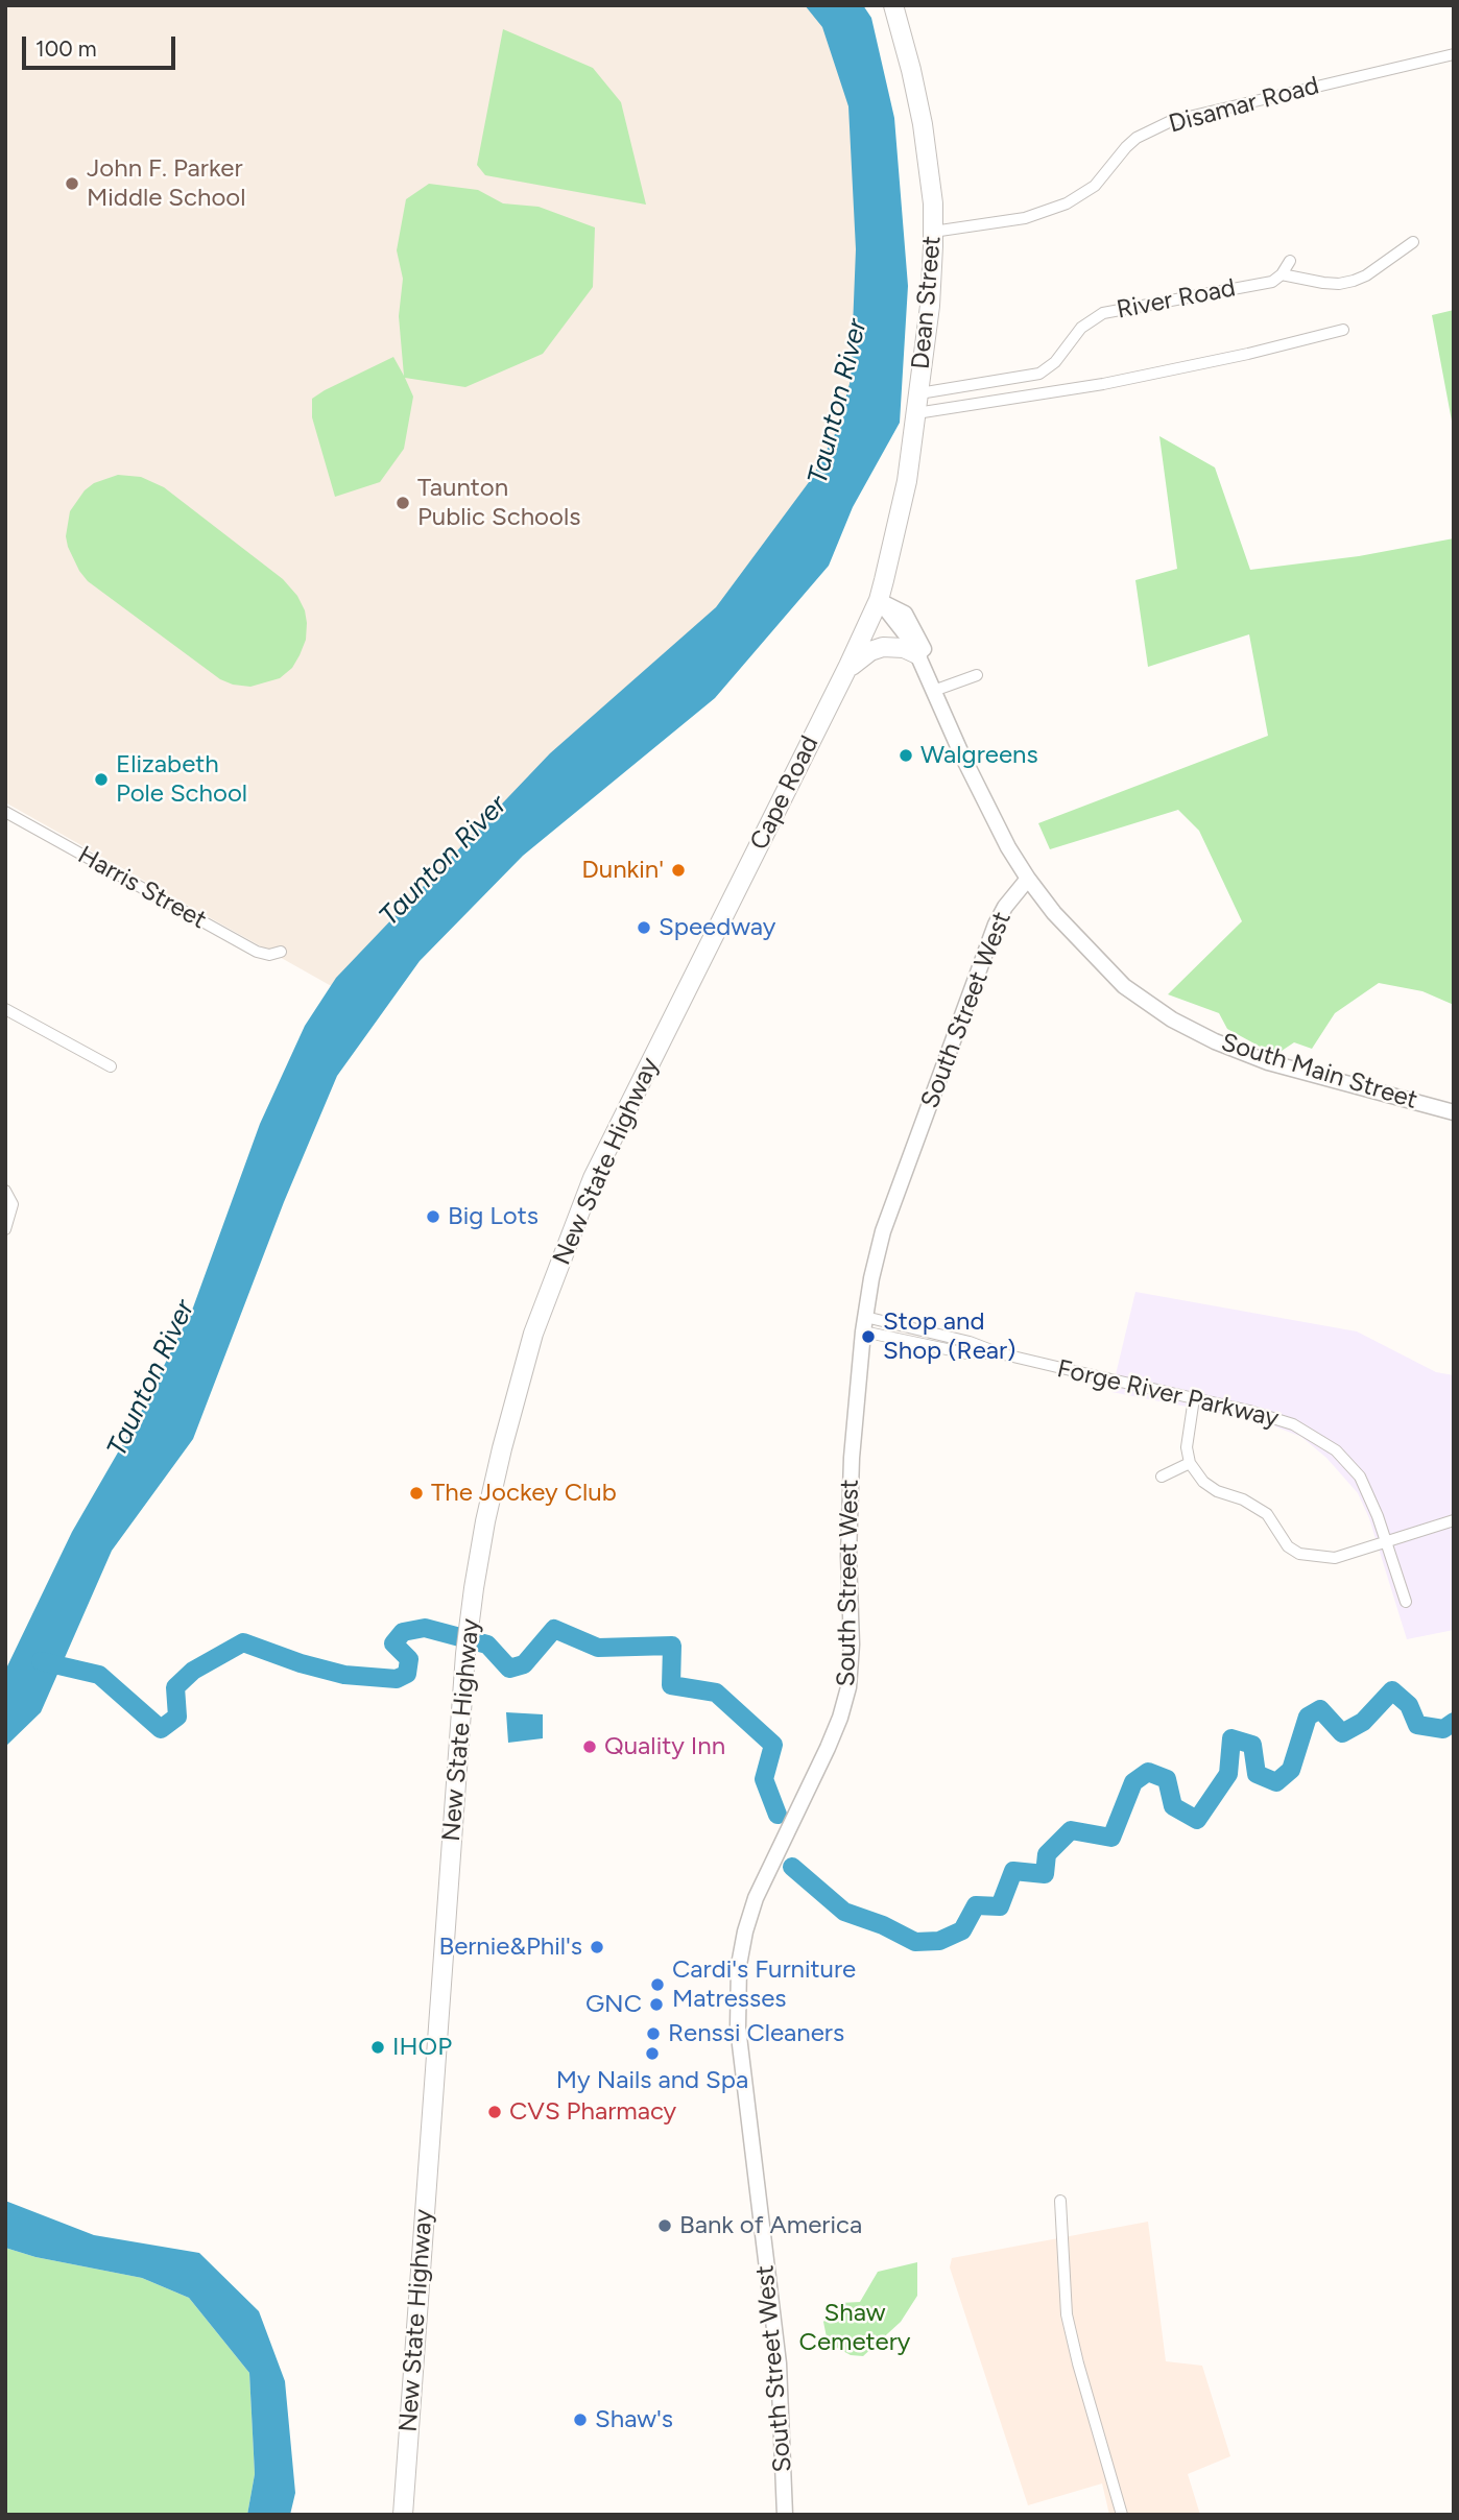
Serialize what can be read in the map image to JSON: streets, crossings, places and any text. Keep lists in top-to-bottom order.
{
  "streets": {
    "highway": ["Dean Street", "Cape Road", "New State Highway"],
    "street": [
      "Disamar Road",
      "River Road",
      "Harris Street",
      "South Street West",
      "South Main Street",
      "Forge River Parkway"
    ]
  },
  "crossings": [
    ["Disamar Road", "Dean Street"],
    ["River Road", "Dean Street"],
    ["Dean Street", "Cape Road"],
    ["Cape Road", "New State Highway"],
    ["South Street West", "South Main Street"],
    ["South Street West", "Forge River Parkway"]
  ],
  "water": ["Taunton River"],
  "parks": ["Shaw Cemetery"],
  "places": [
    "John F. Parker Middle School",
    "Taunton Public Schools",
    "Walgreens",
    "Elizabeth Pole School",
    "Dunkin'",
    "Speedway",
    "Big Lots",
    "Stop and Shop (Rear)",
    "The Jockey Club",
    "Quality Inn",
    "Bernie&Phil's",
    "Cardi's Furniture Matresses",
    "GNC",
    "Renssi Cleaners",
    "IHOP",
    "My Nails and Spa",
    "CVS Pharmacy",
    "Bank of America",
    "Shaw's"
  ],
  "scale_bar": "100 m"
}
